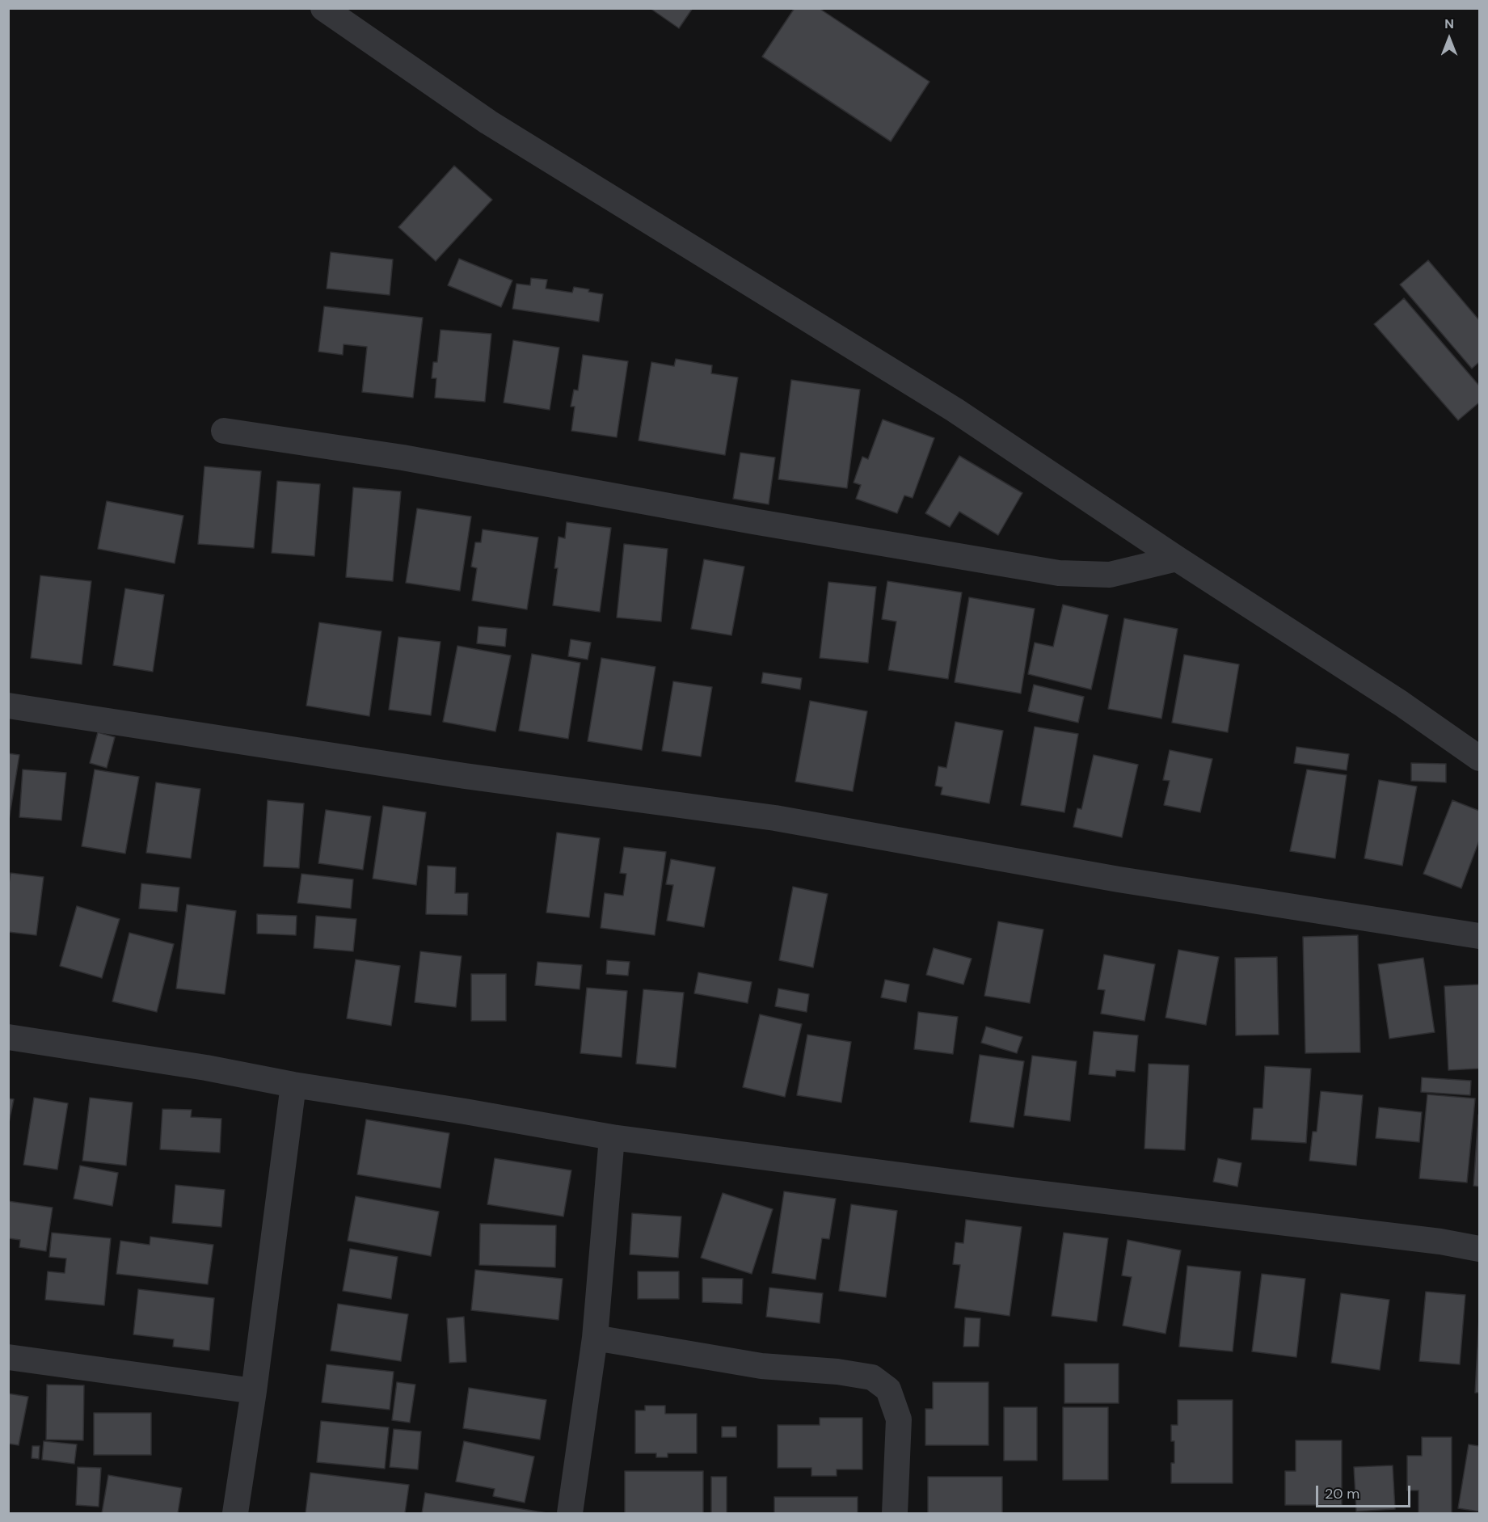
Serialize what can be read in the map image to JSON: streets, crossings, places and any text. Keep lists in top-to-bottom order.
{
  "scale_bar": "20 m",
  "north": "top"
}
